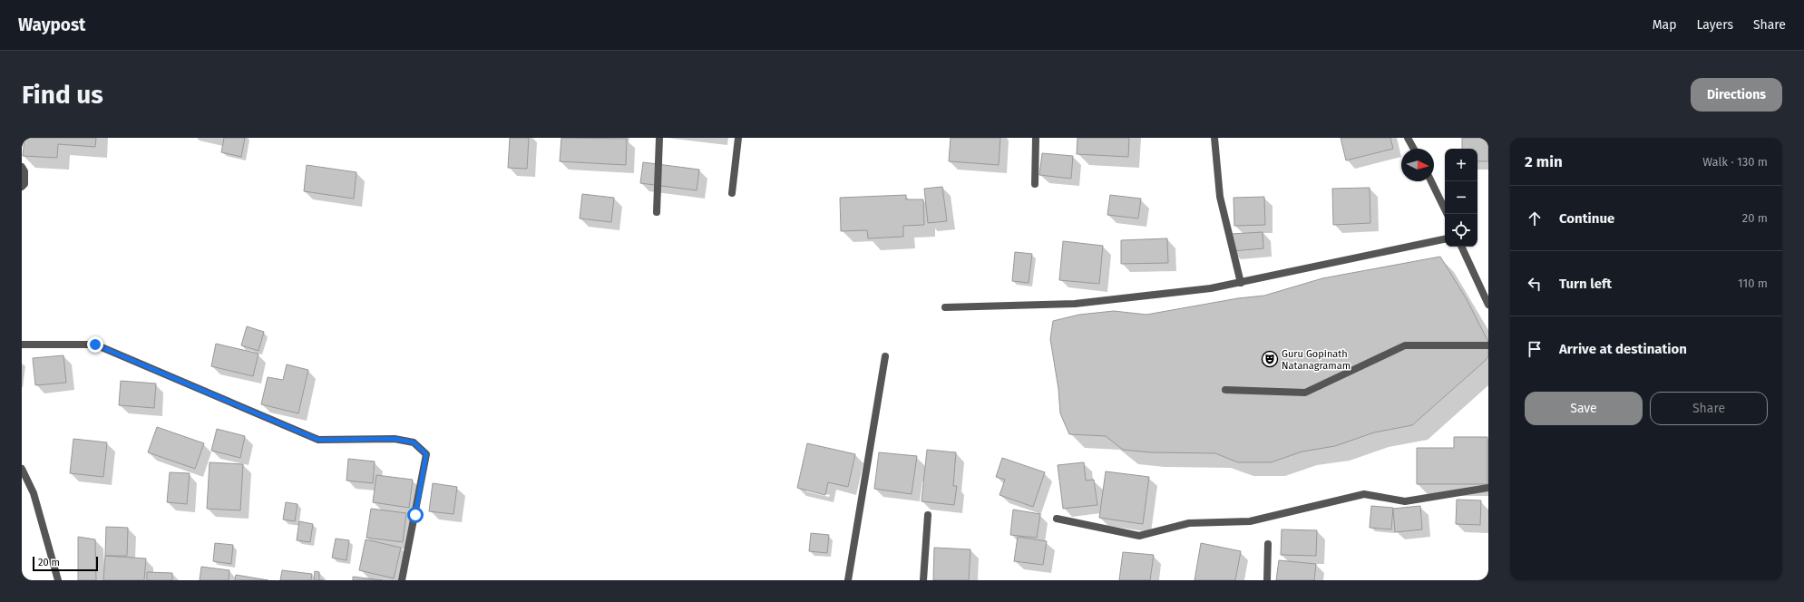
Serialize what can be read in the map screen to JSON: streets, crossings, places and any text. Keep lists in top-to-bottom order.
{
  "places": {
    "theatre": ["Guru Gopinath Natanagramam"]
  },
  "scale_bar": "20 m",
  "north": "right",
  "page": {
    "header": "Waypost",
    "nav": ["Map", "Layers", "Share"],
    "buttons": [
      "Directions",
      ["Save", "Share"]
    ],
    "title": "Find us",
    "heading": ["2 min", "Walk · 130 m"],
    "map_buttons": ["+", "−"],
    "list": [
      ["Continue", "20 m"],
      ["Turn left", "110 m"],
      "Arrive at destination"
    ],
    "scale": "20 m"
  }
}
